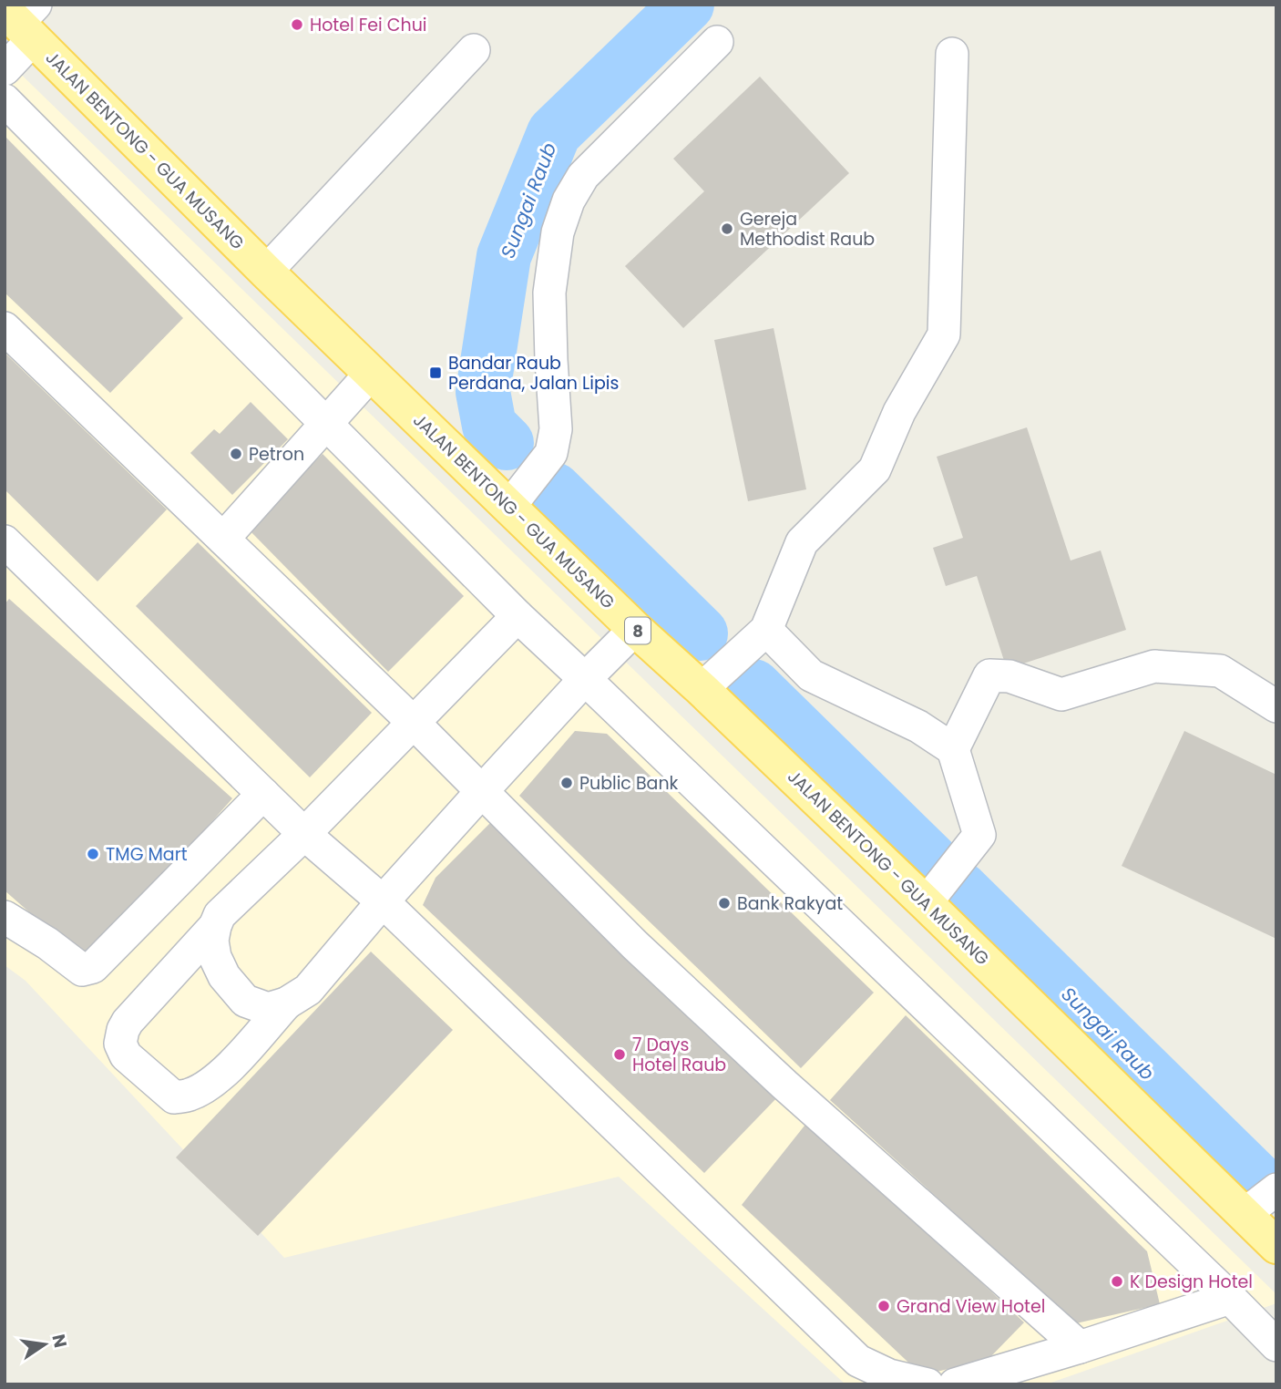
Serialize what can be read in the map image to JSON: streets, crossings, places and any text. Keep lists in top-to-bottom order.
{
  "streets": {
    "main road": ["JALAN BENTONG - GUA MUSANG", "8"]
  },
  "water": ["Sungai Raub"],
  "places": {
    "other": [
      "Hotel Fei Chui",
      "Gereja Methodist Raub",
      "Petron",
      "Public Bank",
      "TMG Mart",
      "Bank Rakyat",
      "7 Days Hotel Raub",
      "K Design Hotel",
      "Grand View Hotel"
    ],
    "transit": ["Bandar Raub Perdana, Jalan Lipis"]
  },
  "north": "right"
}
